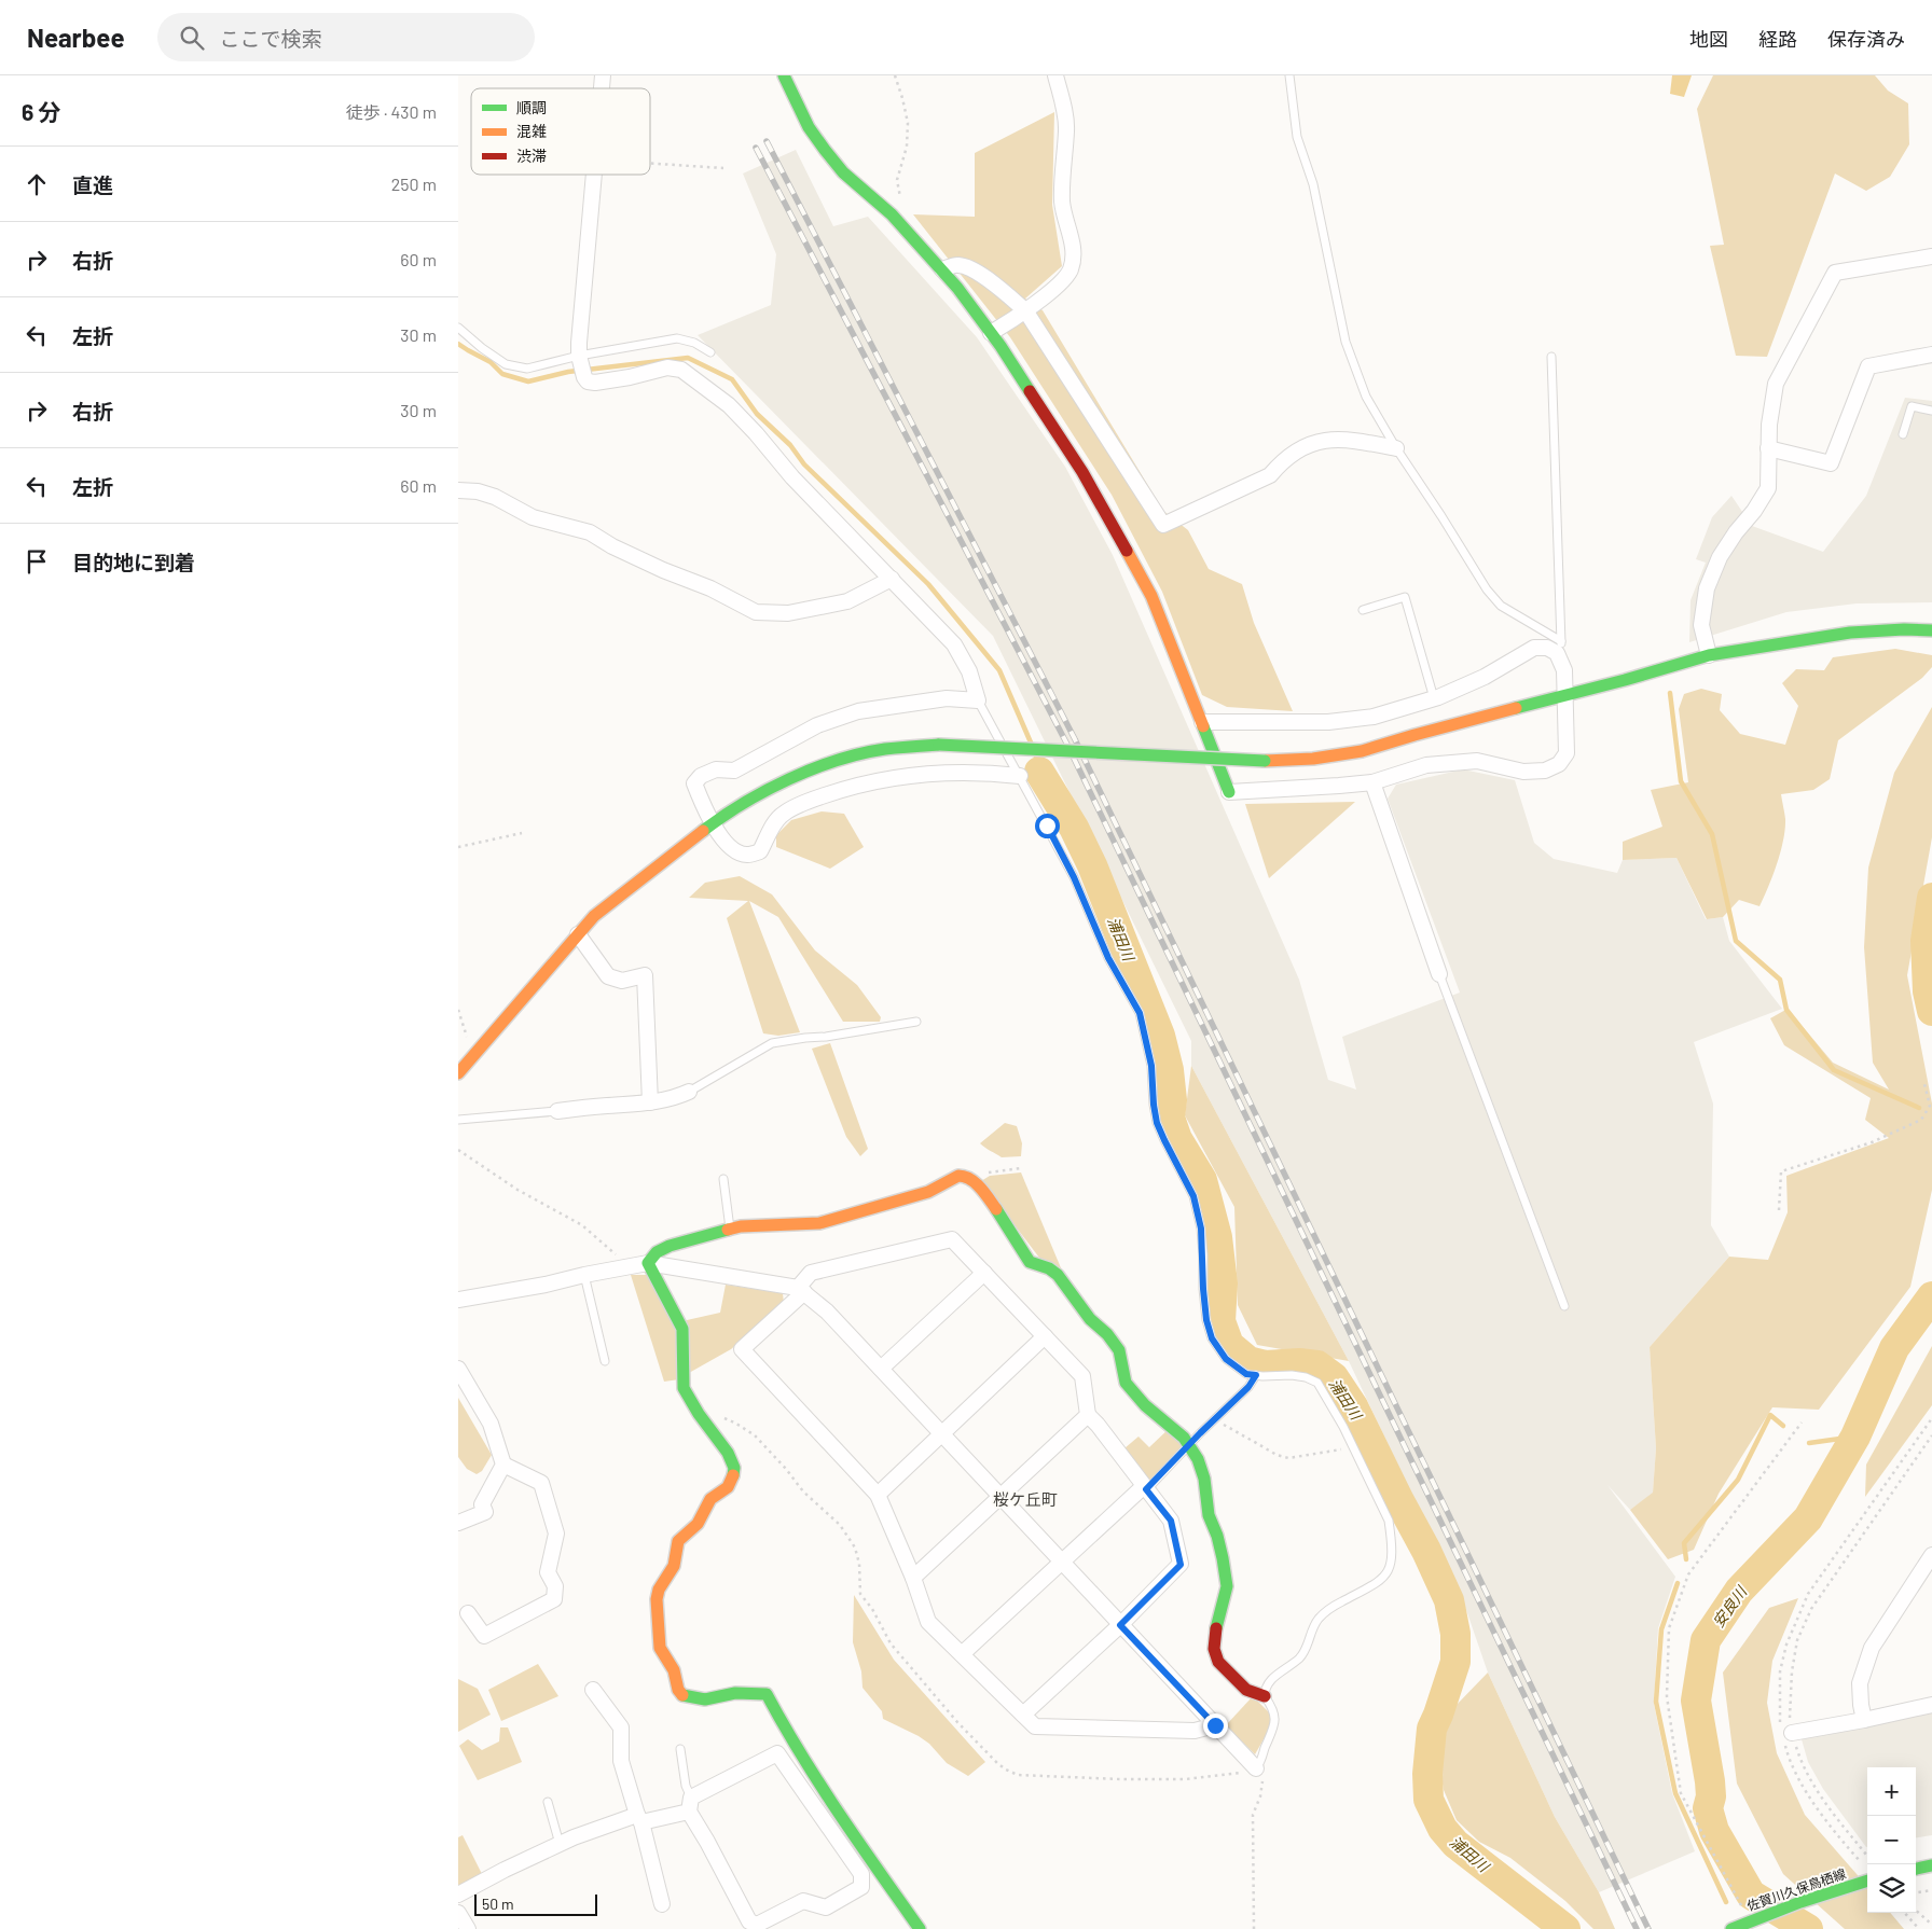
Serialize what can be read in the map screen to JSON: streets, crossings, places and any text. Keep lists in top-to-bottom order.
{
  "streets": {
    "street": ["佐賀川久保鳥栖線"]
  },
  "districts": ["桜ケ丘町"],
  "water": ["浦田川", "安良川"],
  "legend": ["順調", "混雑", "渋滞"],
  "scale_bar": "50 m",
  "page": {
    "header": "Nearbee",
    "search": "ここで検索",
    "nav": ["地図", "経路", "保存済み"],
    "heading": ["6 分", "徒歩 · 430 m"],
    "list": [
      ["直進", "250 m"],
      ["右折", "60 m"],
      ["左折", "30 m"],
      ["右折", "30 m"],
      ["左折", "60 m"],
      "目的地に到着"
    ],
    "map_buttons": ["+", "−"],
    "scale": "50 m"
  }
}
